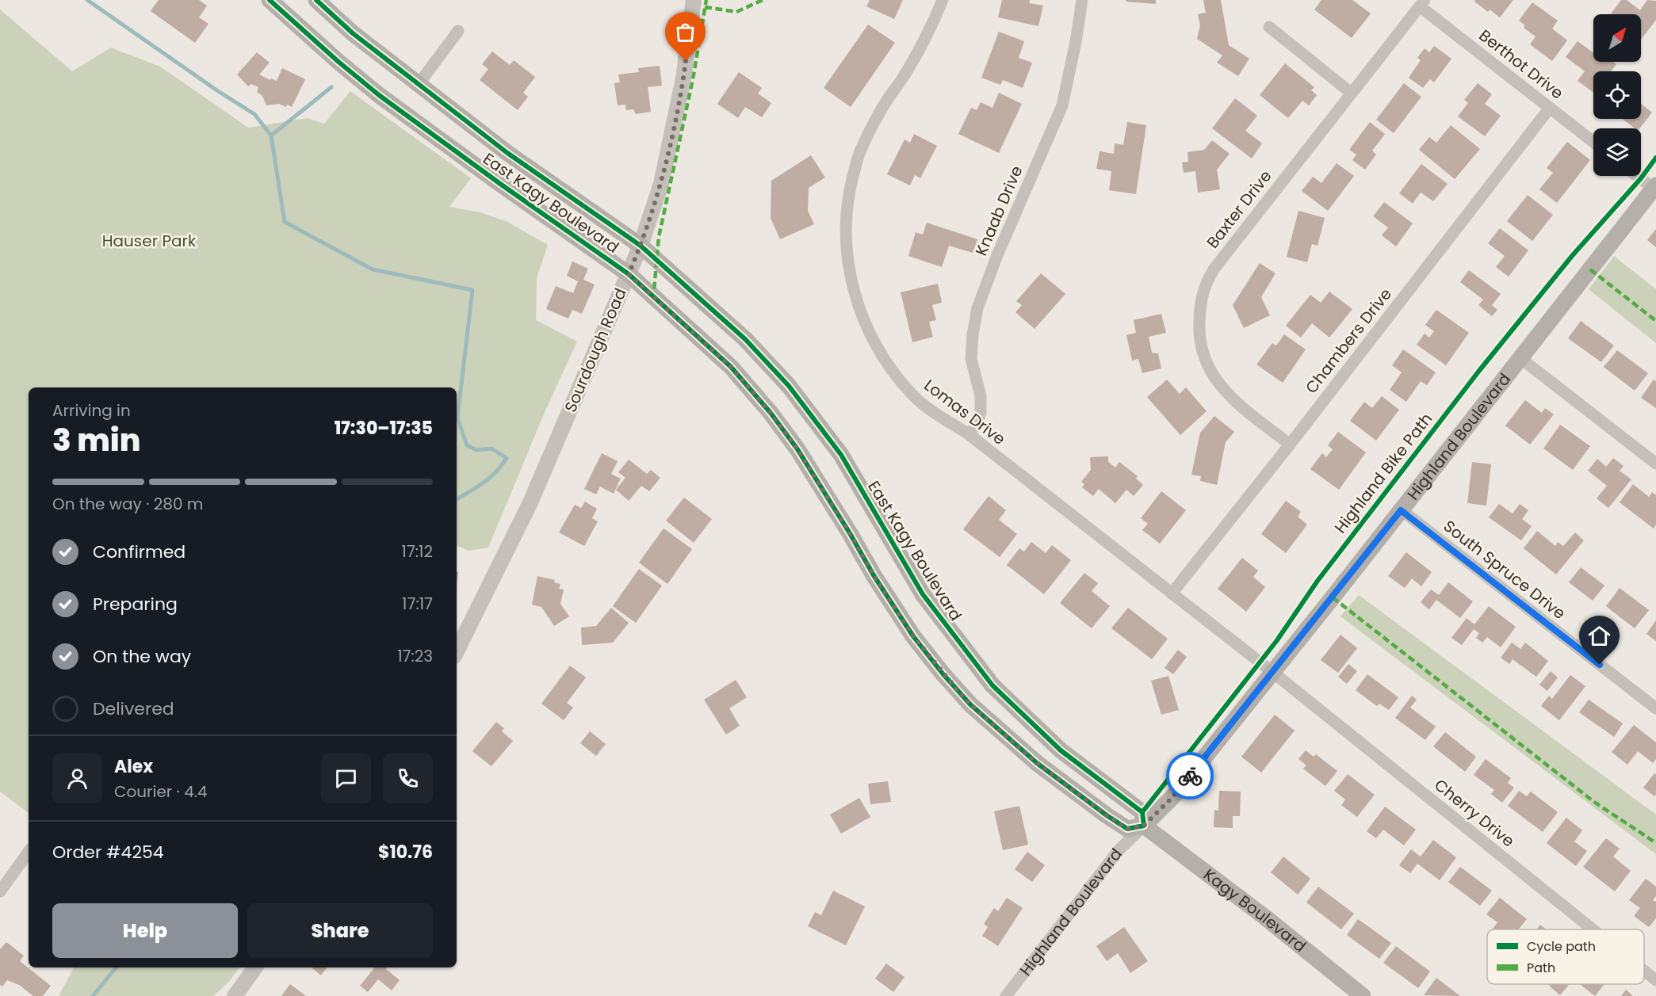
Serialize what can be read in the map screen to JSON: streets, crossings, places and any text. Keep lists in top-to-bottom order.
{
  "streets": {
    "main road": ["East Kagy Boulevard", "Highland Boulevard", "Kagy Boulevard"],
    "street": [
      "Berthot Drive",
      "Baxter Drive",
      "Knaab Drive",
      "Chambers Drive",
      "Sourdough Road",
      "Lomas Drive",
      "South Spruce Drive",
      "Cherry Drive"
    ],
    "cycle path": ["Highland Bike Path"]
  },
  "crossings": [
    ["Berthot Drive", "Baxter Drive"],
    ["Berthot Drive", "Chambers Drive"],
    ["East Kagy Boulevard", "Sourdough Road"],
    ["East Kagy Boulevard", "Highland Boulevard"],
    ["East Kagy Boulevard", "Kagy Boulevard"],
    ["Baxter Drive", "Chambers Drive"],
    ["Knaab Drive", "Lomas Drive"],
    ["Chambers Drive", "Lomas Drive"],
    ["Lomas Drive", "Highland Boulevard"],
    ["Lomas Drive", "Cherry Drive"],
    ["Highland Boulevard", "South Spruce Drive"],
    ["Highland Boulevard", "Cherry Drive"],
    ["Highland Boulevard", "Kagy Boulevard"]
  ],
  "parks": ["Hauser Park"],
  "legend": ["Cycle path", "Path"],
  "north": "top right",
  "page": {
    "heading": ["3 min", "Arriving in", "17:30–17:35"],
    "panel": [
      "Alex",
      "Courier · 4.4",
      "Order #4254",
      "$10.76"
    ],
    "bar": "On the way · 280 m",
    "list": [
      ["Confirmed", "17:12"],
      ["Preparing", "17:17"],
      ["On the way", "17:23"],
      "Delivered"
    ],
    "buttons": ["Help", "Share"]
  }
}
